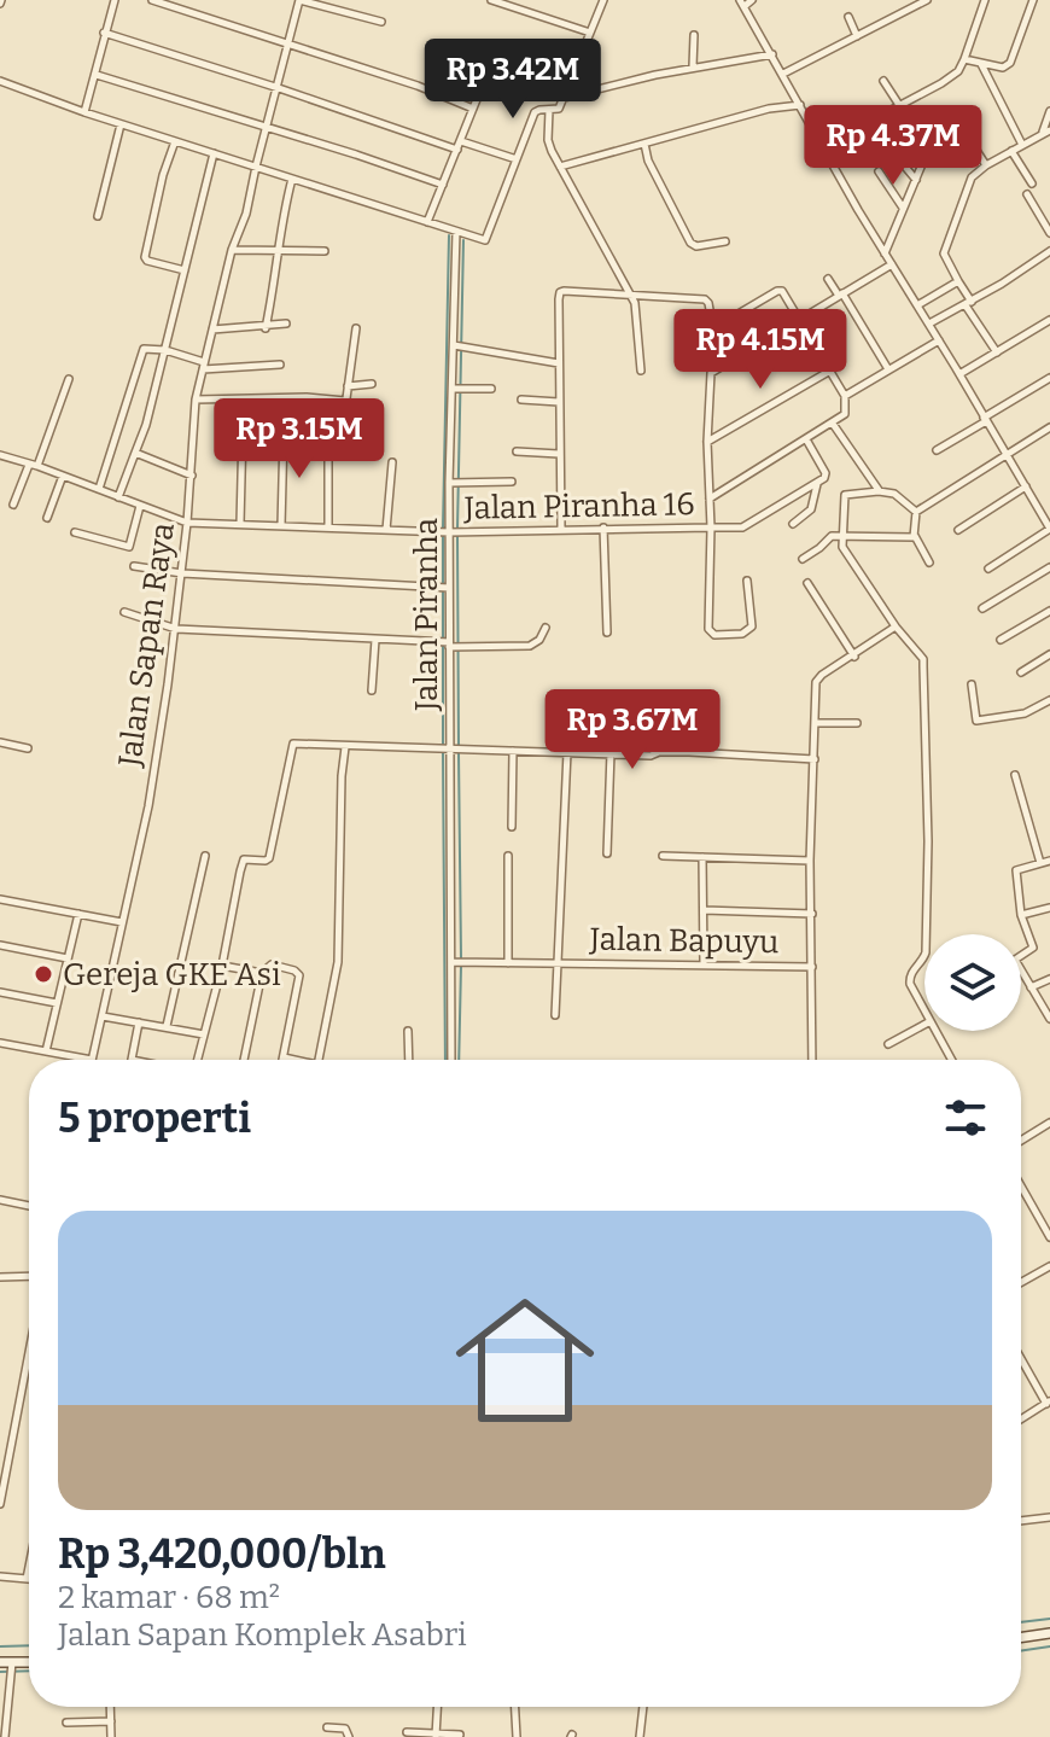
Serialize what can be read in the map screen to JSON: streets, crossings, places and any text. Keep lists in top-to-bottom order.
{
  "streets": {
    "street": [
      "Jalan Piranha 16",
      "Jalan Piranha",
      "Jalan Sapan Raya",
      "Jalan Bapuyu"
    ]
  },
  "crossings": [
    ["Jalan Piranha 16", "Jalan Piranha"],
    ["Jalan Piranha 16", "Jalan Sapan Raya"],
    ["Jalan Piranha", "Jalan Bapuyu"]
  ],
  "places": ["Gereja GKE Asi"],
  "page": {
    "price": [
      "Rp 3.42M",
      "Rp 4.37M",
      "Rp 4.15M",
      "Rp 3.15M",
      "Rp 3.67M"
    ],
    "heading": "5 properti",
    "list": [
      {
        "name": "Rp 3,420,000/bln",
        "note": "2 kamar · 68 m² · Jalan Sapan Komplek Asabri"
      }
    ]
  }
}
